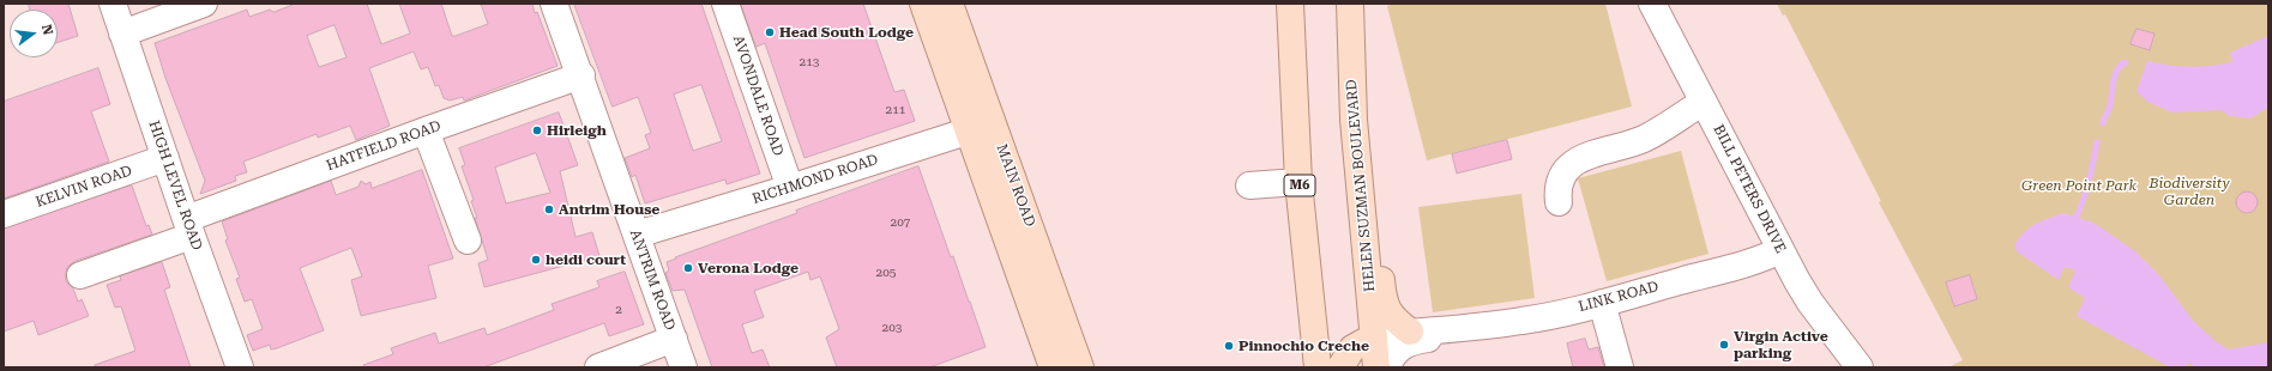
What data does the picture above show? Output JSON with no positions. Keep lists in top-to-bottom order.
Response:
{
  "streets": {
    "main road": ["MAIN ROAD", "M6", "HELEN SUZMAN BOULEVARD"],
    "street": [
      "AVONDALE ROAD",
      "HATFIELD ROAD",
      "RICHMOND ROAD",
      "HIGH LEVEL ROAD",
      "KELVIN ROAD",
      "BILL PETERS DRIVE",
      "ANTRIM ROAD",
      "LINK ROAD"
    ]
  },
  "crossings": [
    ["AVONDALE ROAD", "RICHMOND ROAD"],
    ["HATFIELD ROAD", "HIGH LEVEL ROAD"],
    ["HATFIELD ROAD", "ANTRIM ROAD"],
    ["RICHMOND ROAD", "MAIN ROAD"],
    ["RICHMOND ROAD", "ANTRIM ROAD"],
    ["HIGH LEVEL ROAD", "KELVIN ROAD"],
    ["HELEN SUZMAN BOULEVARD", "LINK ROAD"],
    ["BILL PETERS DRIVE", "LINK ROAD"]
  ],
  "parks": ["Biodiversity Garden", "Green Point Park"],
  "places": [
    "Head South Lodge",
    "Hirleigh",
    "Antrim House",
    "heidi court",
    "Verona Lodge",
    "Virgin Active parking",
    "Pinnochio Creche"
  ],
  "house_numbers": [
    "213",
    "211",
    "207",
    "205",
    "2",
    "203"
  ],
  "north": "right"
}
